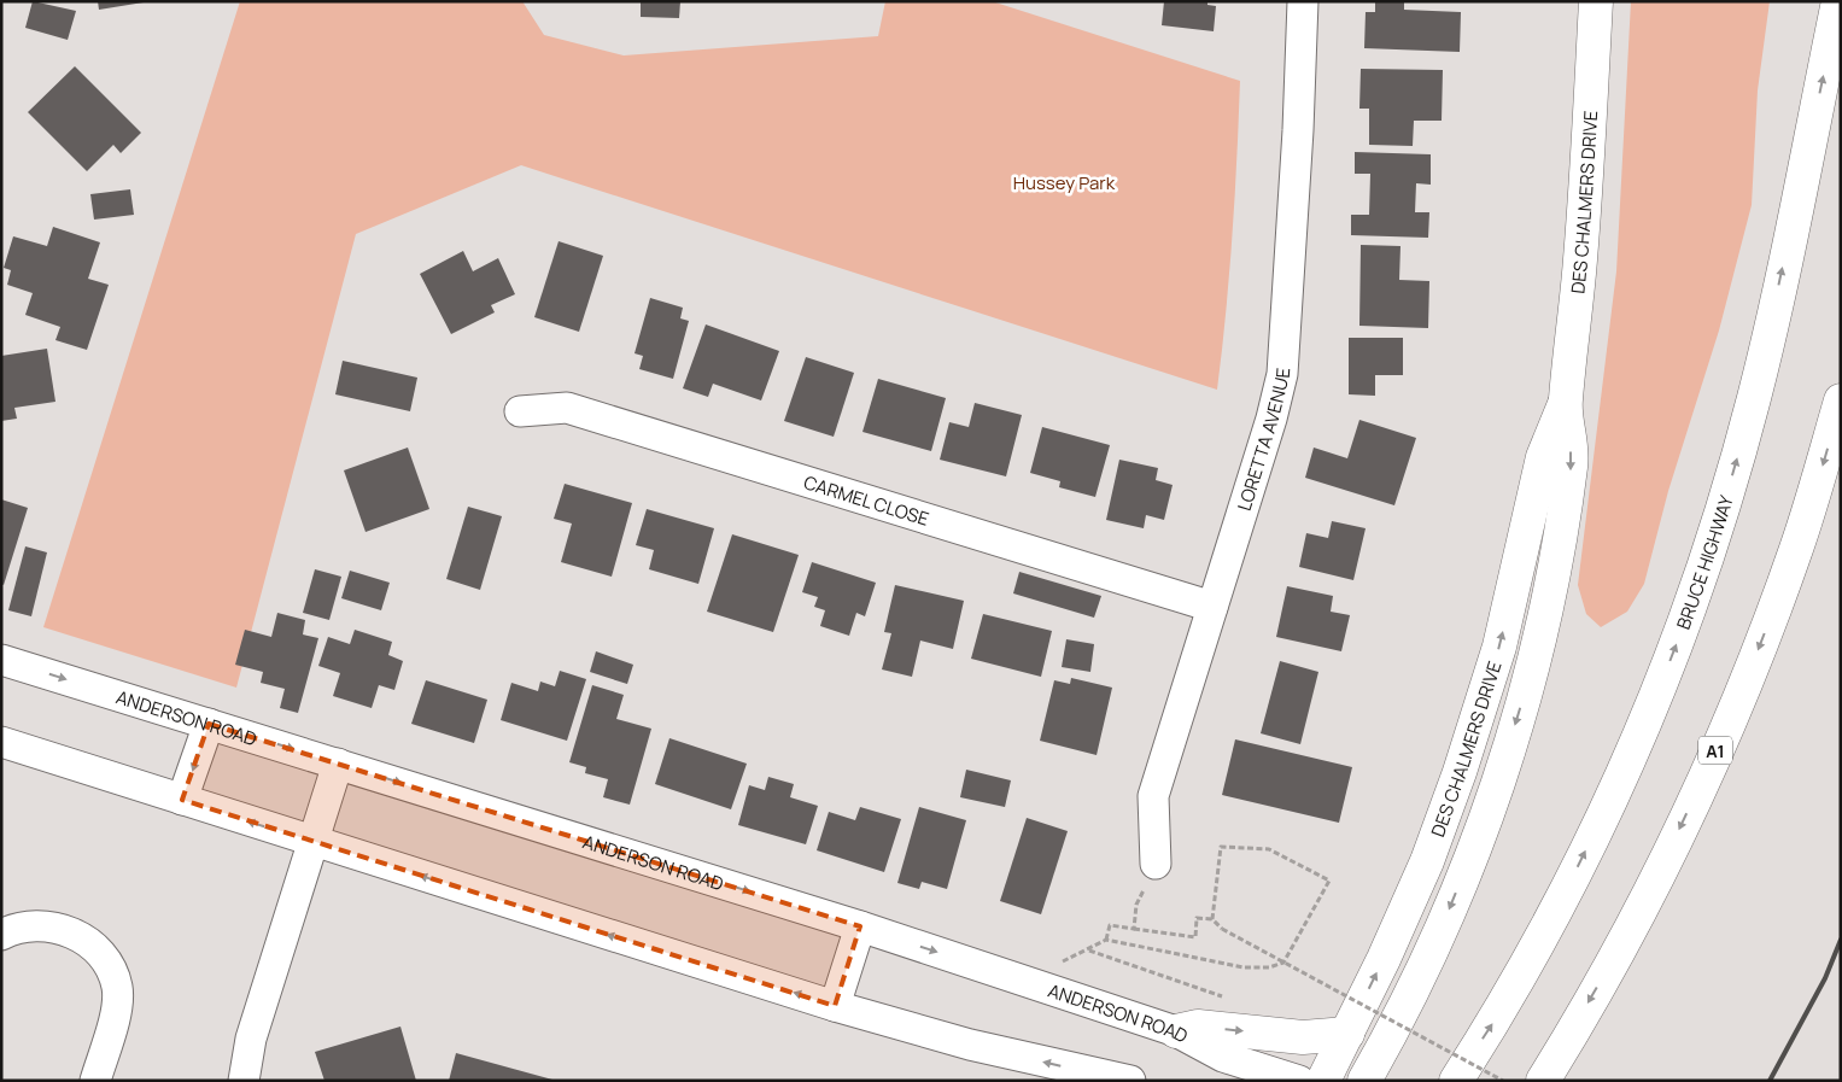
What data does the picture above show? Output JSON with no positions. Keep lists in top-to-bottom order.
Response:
{
  "streets": {
    "main road": ["DES CHALMERS DRIVE", "BRUCE HIGHWAY", "A1"],
    "street": ["LORETTA AVENUE", "CARMEL CLOSE", "ANDERSON ROAD"]
  },
  "crossings": [
    ["LORETTA AVENUE", "CARMEL CLOSE"]
  ],
  "parks": ["Hussey Park"]
}
